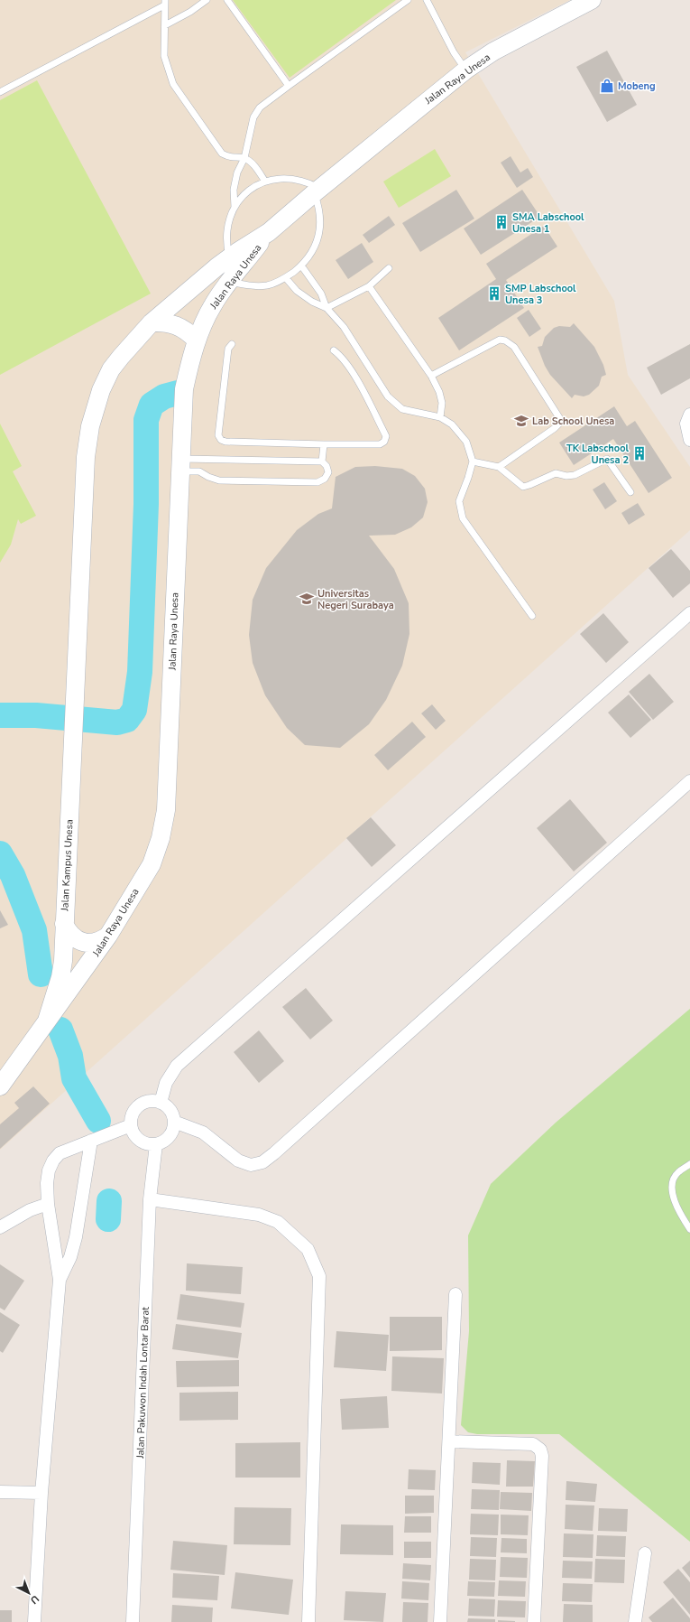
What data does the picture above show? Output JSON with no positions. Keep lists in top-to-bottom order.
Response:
{
  "streets": {
    "main road": ["Jalan Raya Unesa", "Jalan Kampus Unesa"],
    "street": ["Jalan Pakuwon Indah Lontar Barat"]
  },
  "crossings": [
    ["Jalan Raya Unesa", "Jalan Kampus Unesa"]
  ],
  "places": {
    "shop": ["Mobeng"],
    "building": ["SMA Labschool Unesa 1", "SMP Labschool Unesa 3", "TK Labschool Unesa 2"],
    "school or university": ["Lab School Unesa", "Universitas Negeri Surabaya"]
  },
  "north": "bottom right"
}
